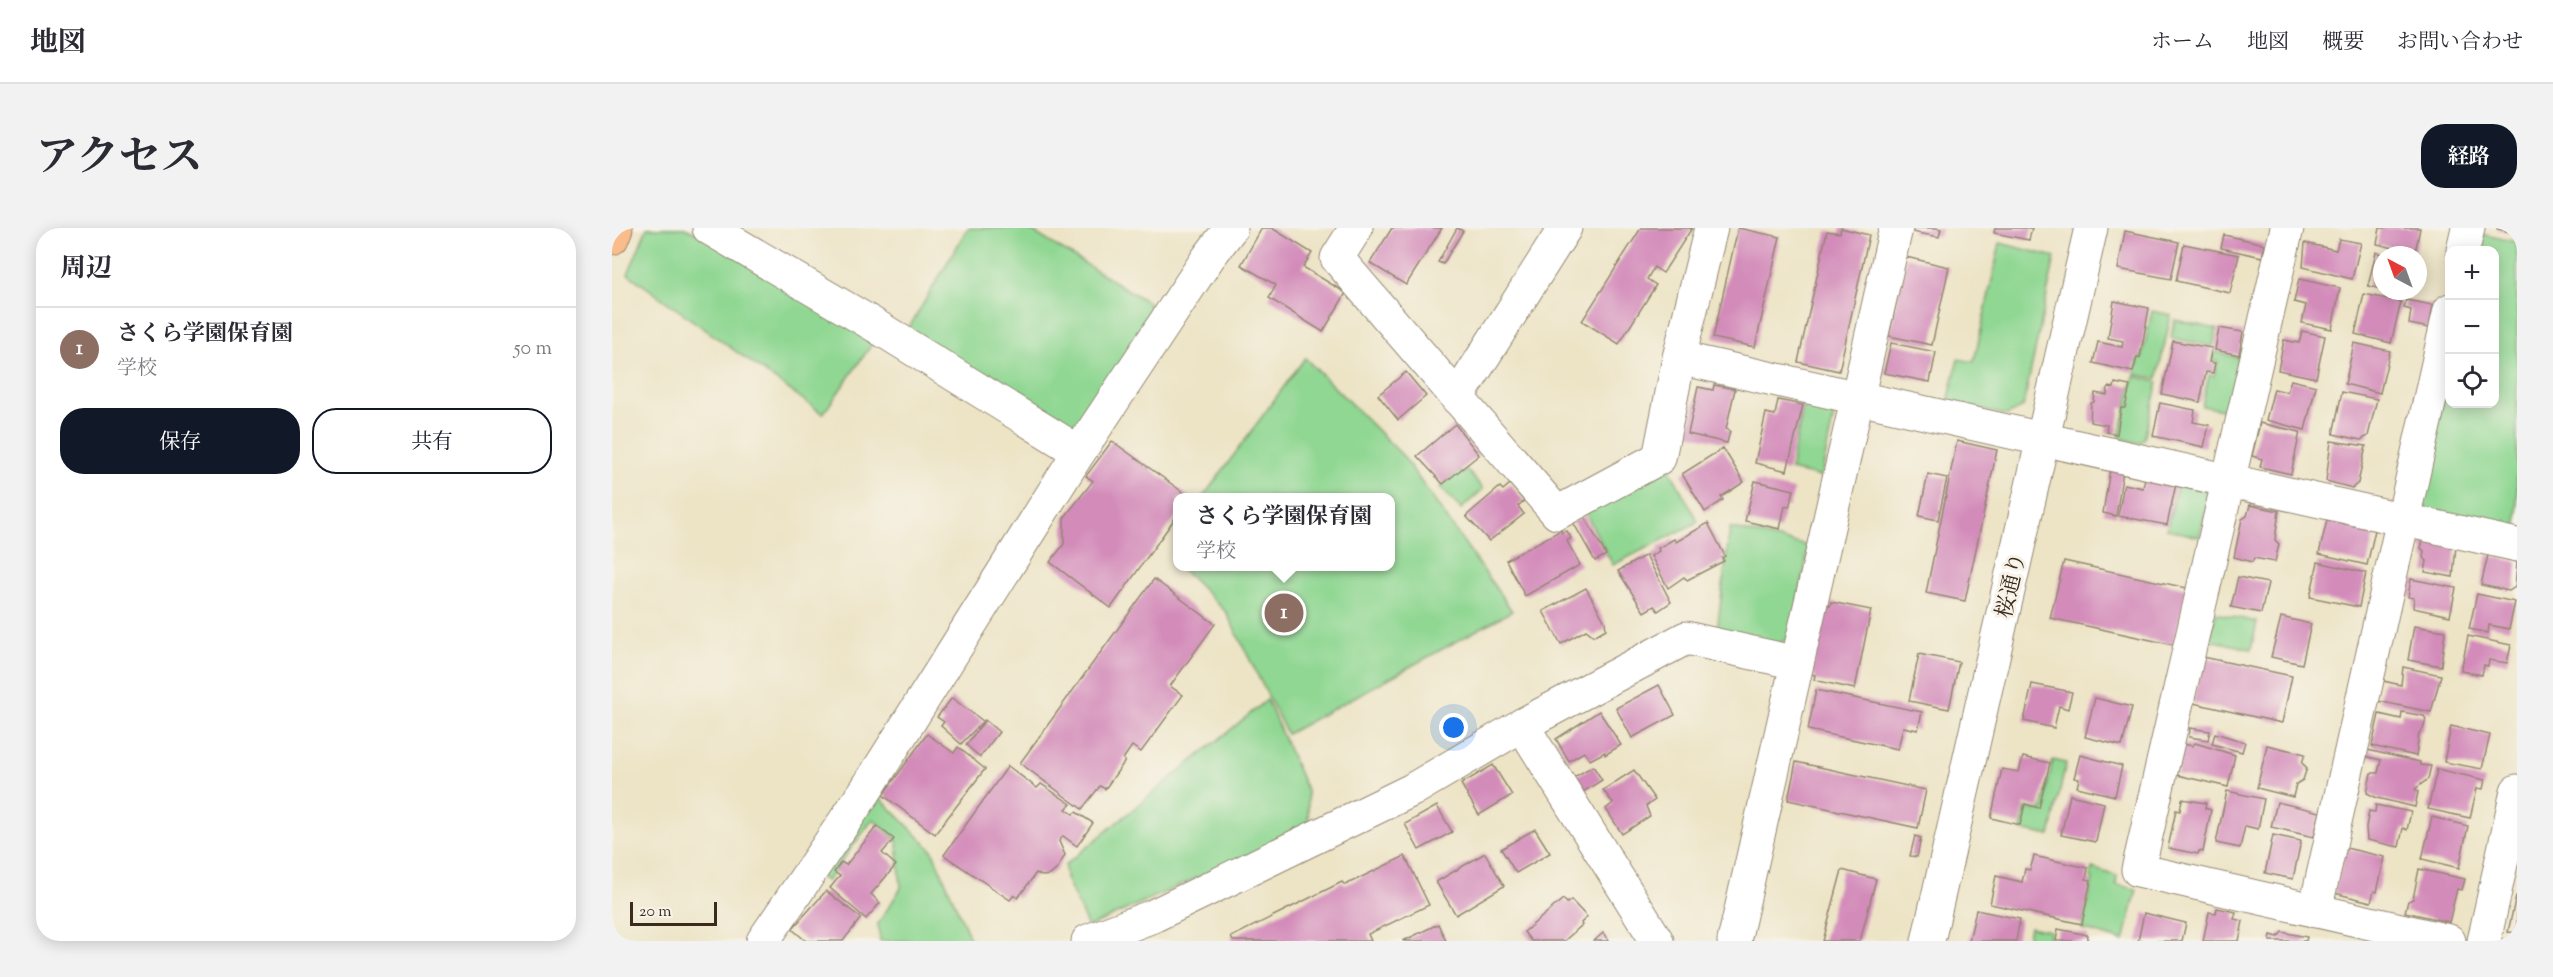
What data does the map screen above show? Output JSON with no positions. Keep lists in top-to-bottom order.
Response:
{
  "streets": {
    "street": ["桜通り"]
  },
  "scale_bar": "20 m",
  "north": "top left",
  "page": {
    "header": "地図",
    "nav": [
      "ホーム",
      "地図",
      "概要",
      "お問い合わせ"
    ],
    "title": "アクセス",
    "buttons": [
      "経路",
      ["保存", "共有"]
    ],
    "heading": "周辺",
    "map_buttons": ["+", "−"],
    "list": [
      {
        "mark": "1",
        "name": "さくら学園保育園",
        "note": "学校",
        "value": "50 m"
      }
    ],
    "popup": ["さくら学園保育園", "学校"],
    "pins": "1",
    "scale": "20 m"
  }
}
